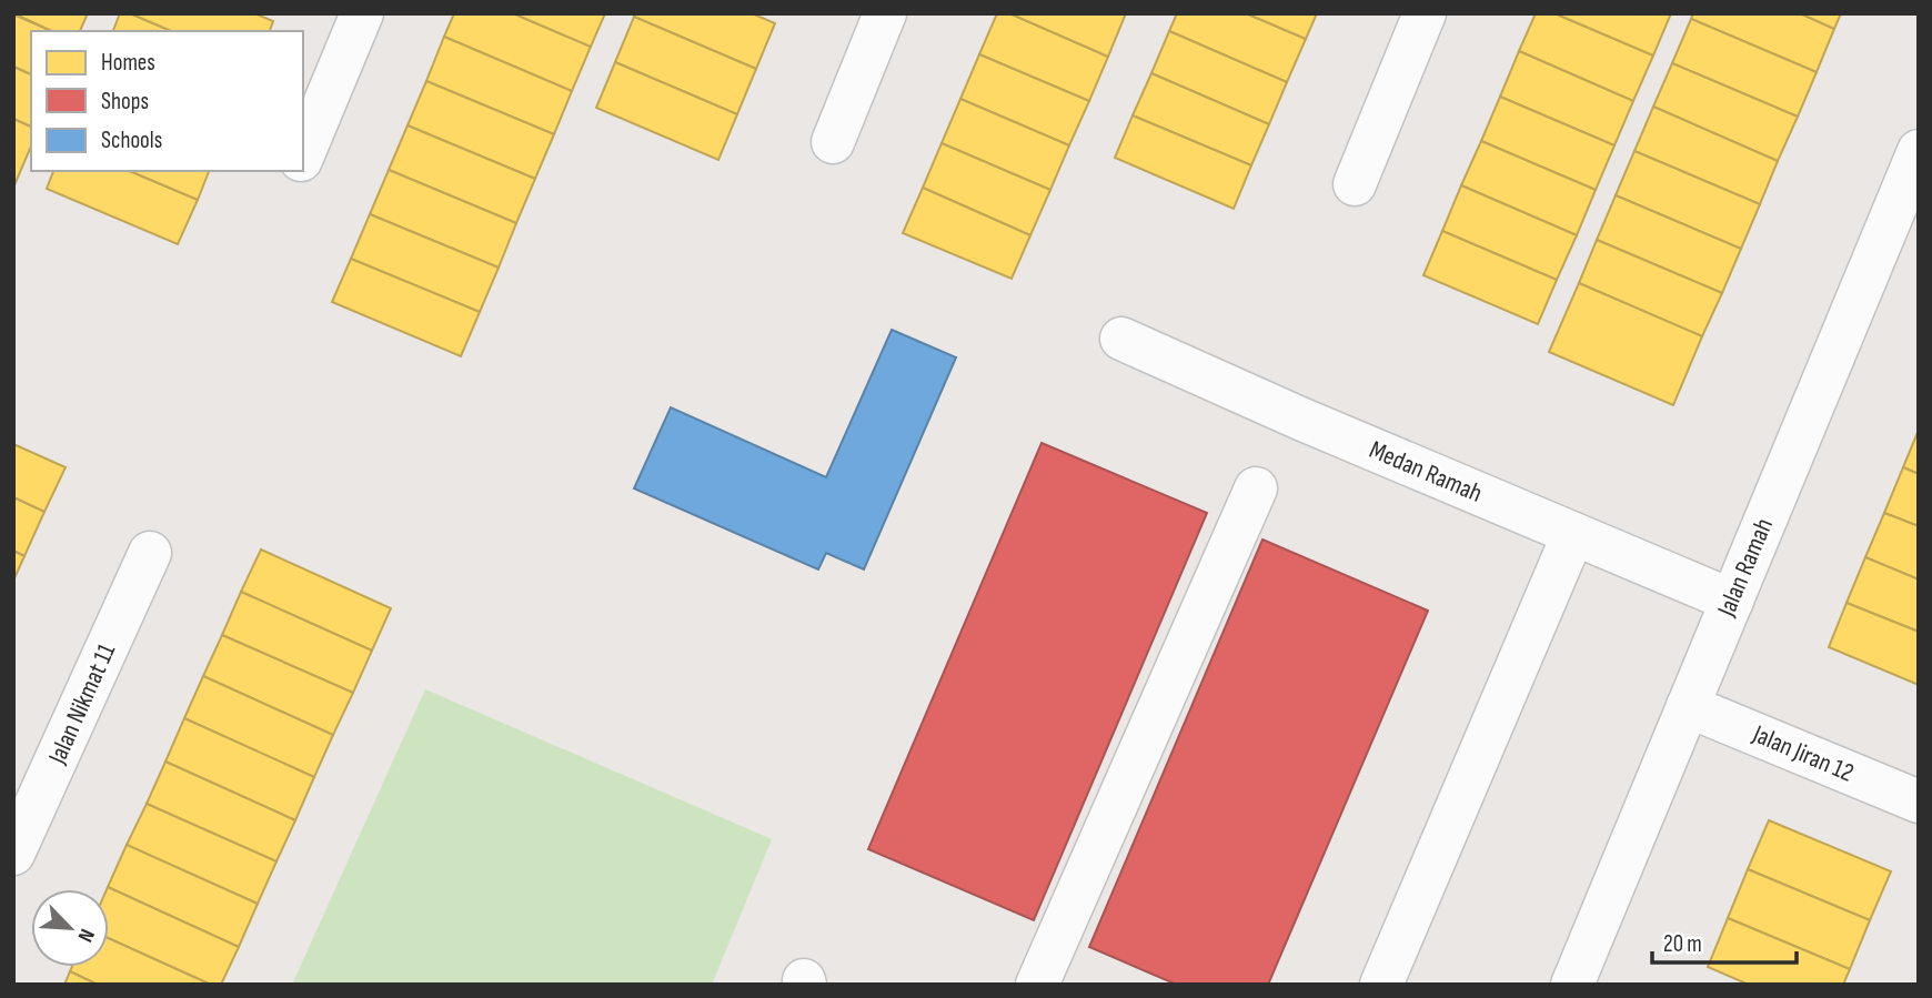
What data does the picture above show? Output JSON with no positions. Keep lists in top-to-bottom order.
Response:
{
  "streets": {
    "street": [
      "Medan Ramah",
      "Jalan Ramah",
      "Jalan Nikmat 11",
      "Jalan Jiran 12"
    ]
  },
  "crossings": [
    ["Medan Ramah", "Jalan Ramah"],
    ["Jalan Ramah", "Jalan Jiran 12"]
  ],
  "legend": ["Homes", "Shops", "Schools"],
  "scale_bar": "20 m",
  "north": "bottom right"
}
